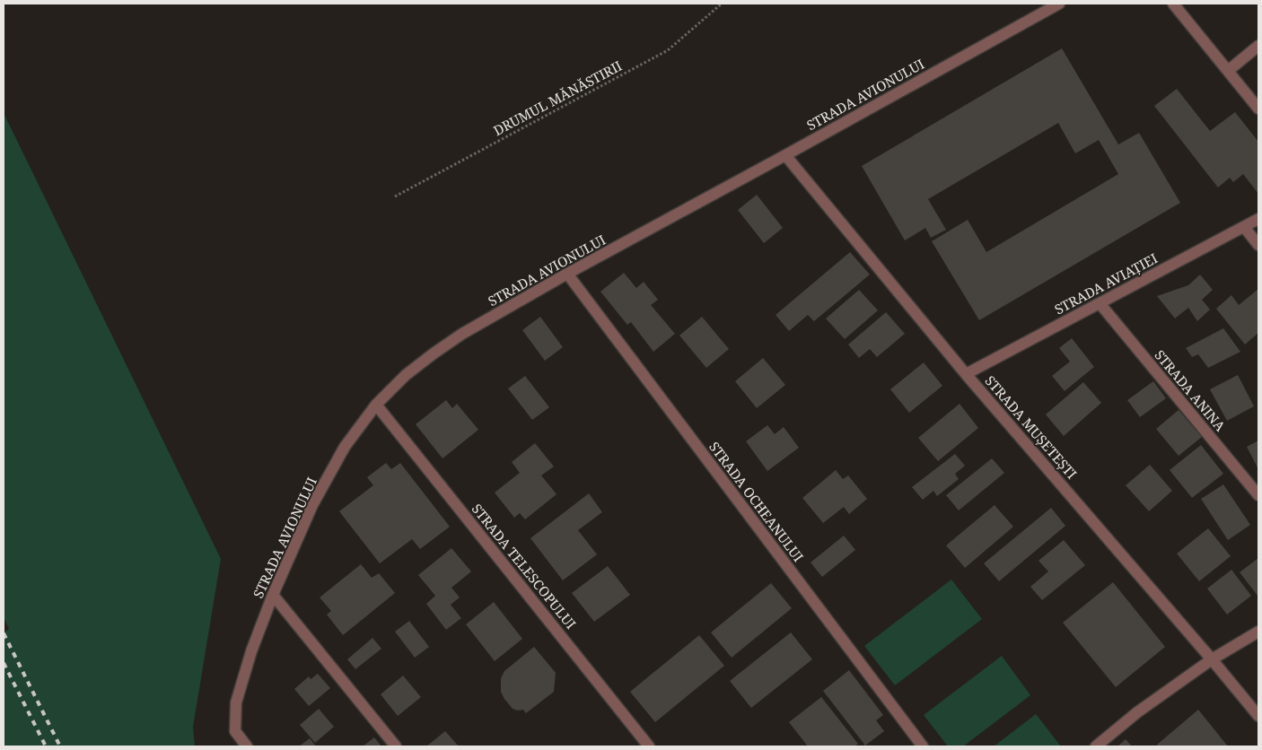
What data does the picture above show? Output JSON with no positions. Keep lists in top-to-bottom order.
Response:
{
  "streets": {
    "street": [
      "STRADA AVIONULUI",
      "STRADA AVIAȚIEI",
      "STRADA ANINA",
      "STRADA MUȘETEȘTI",
      "STRADA OCHEANULUI",
      "STRADA TELESCOPULUI"
    ],
    "path": ["DRUMUL MĂNĂSTIRII"]
  },
  "crossings": [
    ["STRADA AVIONULUI", "STRADA MUȘETEȘTI"],
    ["STRADA AVIONULUI", "STRADA OCHEANULUI"],
    ["STRADA AVIONULUI", "STRADA TELESCOPULUI"],
    ["STRADA AVIAȚIEI", "STRADA ANINA"],
    ["STRADA AVIAȚIEI", "STRADA MUȘETEȘTI"]
  ]
}
